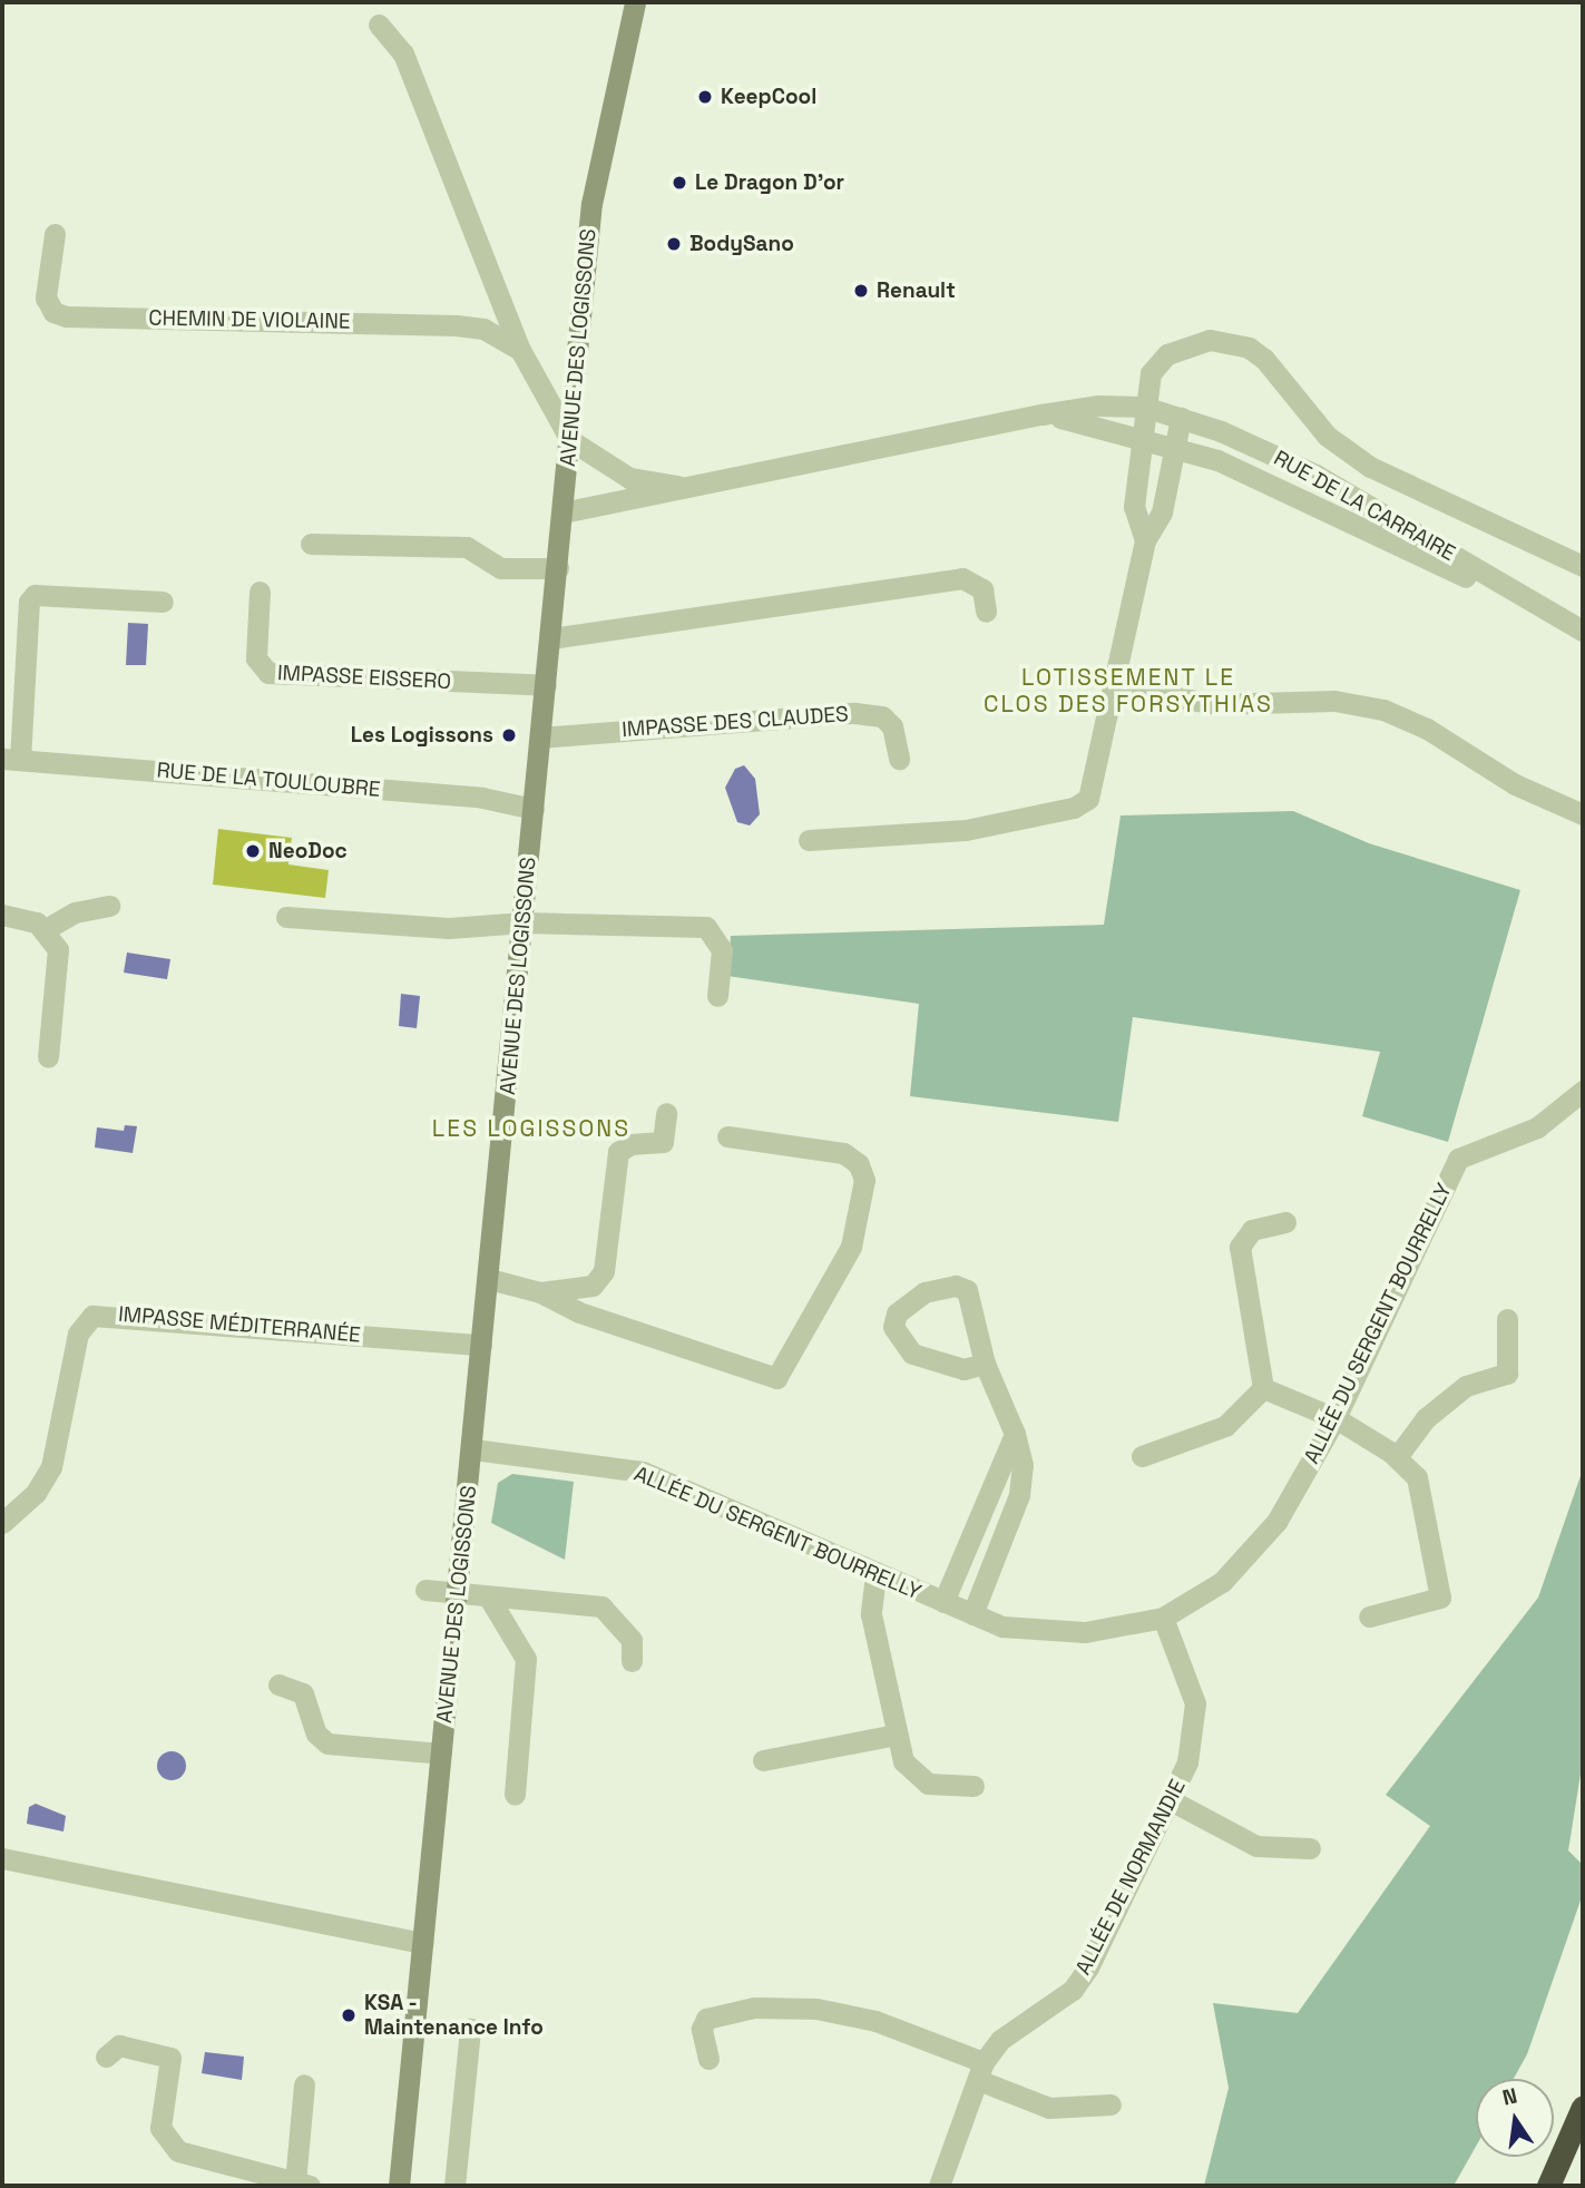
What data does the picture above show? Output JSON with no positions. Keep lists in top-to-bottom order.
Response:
{
  "streets": {
    "main road": ["AVENUE DES LOGISSONS"],
    "street": [
      "CHEMIN DE VIOLAINE",
      "RUE DE LA CARRAIRE",
      "IMPASSE EISSERO",
      "IMPASSE DES CLAUDES",
      "RUE DE LA TOULOUBRE",
      "ALLÉE DU SERGENT BOURRELLY",
      "IMPASSE MÉDITERRANÉE",
      "ALLÉE DE NORMANDIE"
    ]
  },
  "crossings": [
    ["AVENUE DES LOGISSONS", "RUE DE LA CARRAIRE"],
    ["AVENUE DES LOGISSONS", "IMPASSE EISSERO"],
    ["AVENUE DES LOGISSONS", "IMPASSE DES CLAUDES"],
    ["AVENUE DES LOGISSONS", "RUE DE LA TOULOUBRE"],
    ["AVENUE DES LOGISSONS", "ALLÉE DU SERGENT BOURRELLY"],
    ["AVENUE DES LOGISSONS", "IMPASSE MÉDITERRANÉE"],
    ["ALLÉE DU SERGENT BOURRELLY", "ALLÉE DE NORMANDIE"]
  ],
  "districts": ["LOTISSEMENT LE CLOS DES FORSYTHIAS", "LES LOGISSONS"],
  "places": [
    "KeepCool",
    "Le Dragon D'or",
    "BodySano",
    "Renault",
    "Les Logissons",
    "NeoDoc",
    "KSA - Maintenance Info"
  ],
  "north": "top"
}
